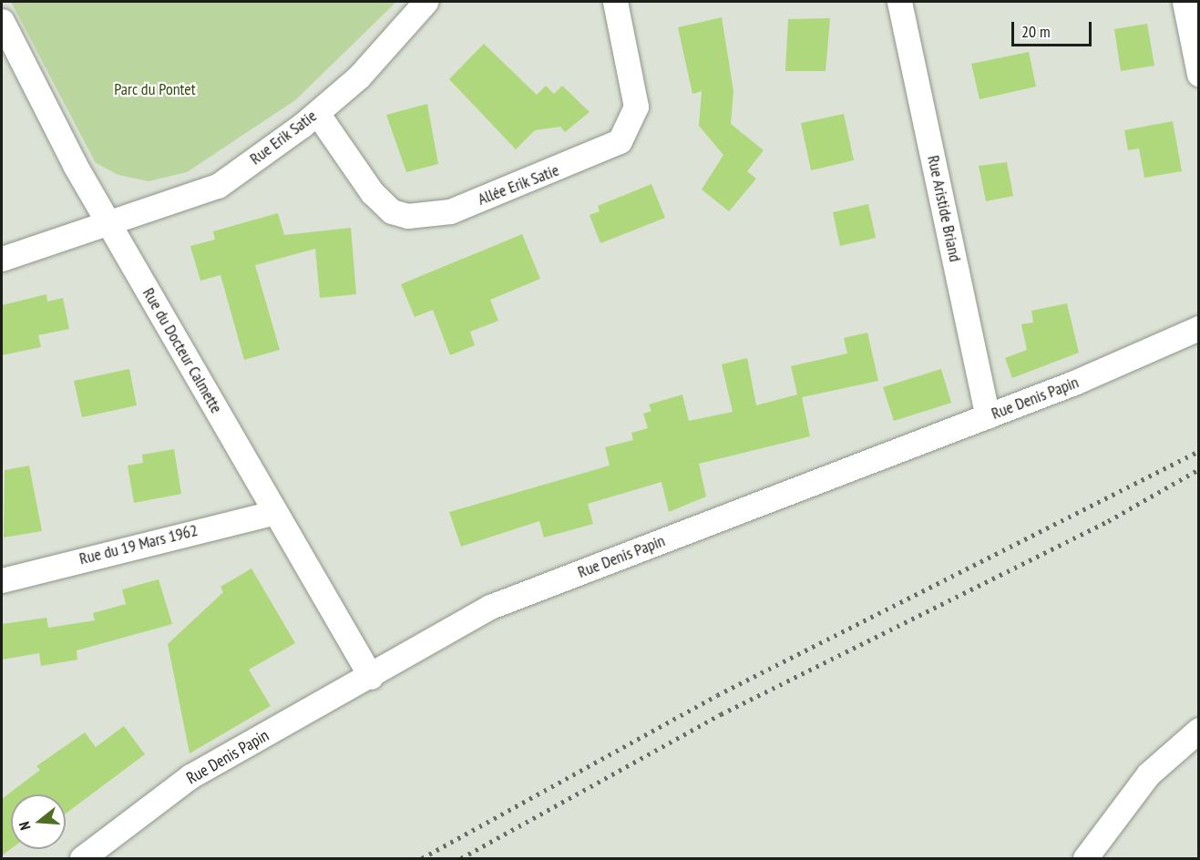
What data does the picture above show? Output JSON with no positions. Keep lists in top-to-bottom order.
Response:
{
  "streets": {
    "street": [
      "Rue Erik Satie",
      "Allée Erik Satie",
      "Rue Aristide Briand",
      "Rue du Docteur Calmette",
      "Rue Denis Papin",
      "Rue du 19 Mars 1962"
    ]
  },
  "crossings": [
    ["Rue Erik Satie", "Allée Erik Satie"],
    ["Rue Erik Satie", "Rue du Docteur Calmette"],
    ["Rue Aristide Briand", "Rue Denis Papin"],
    ["Rue du Docteur Calmette", "Rue Denis Papin"],
    ["Rue du Docteur Calmette", "Rue du 19 Mars 1962"]
  ],
  "parks": ["Parc du Pontet"],
  "scale_bar": "20 m",
  "north": "left"
}
